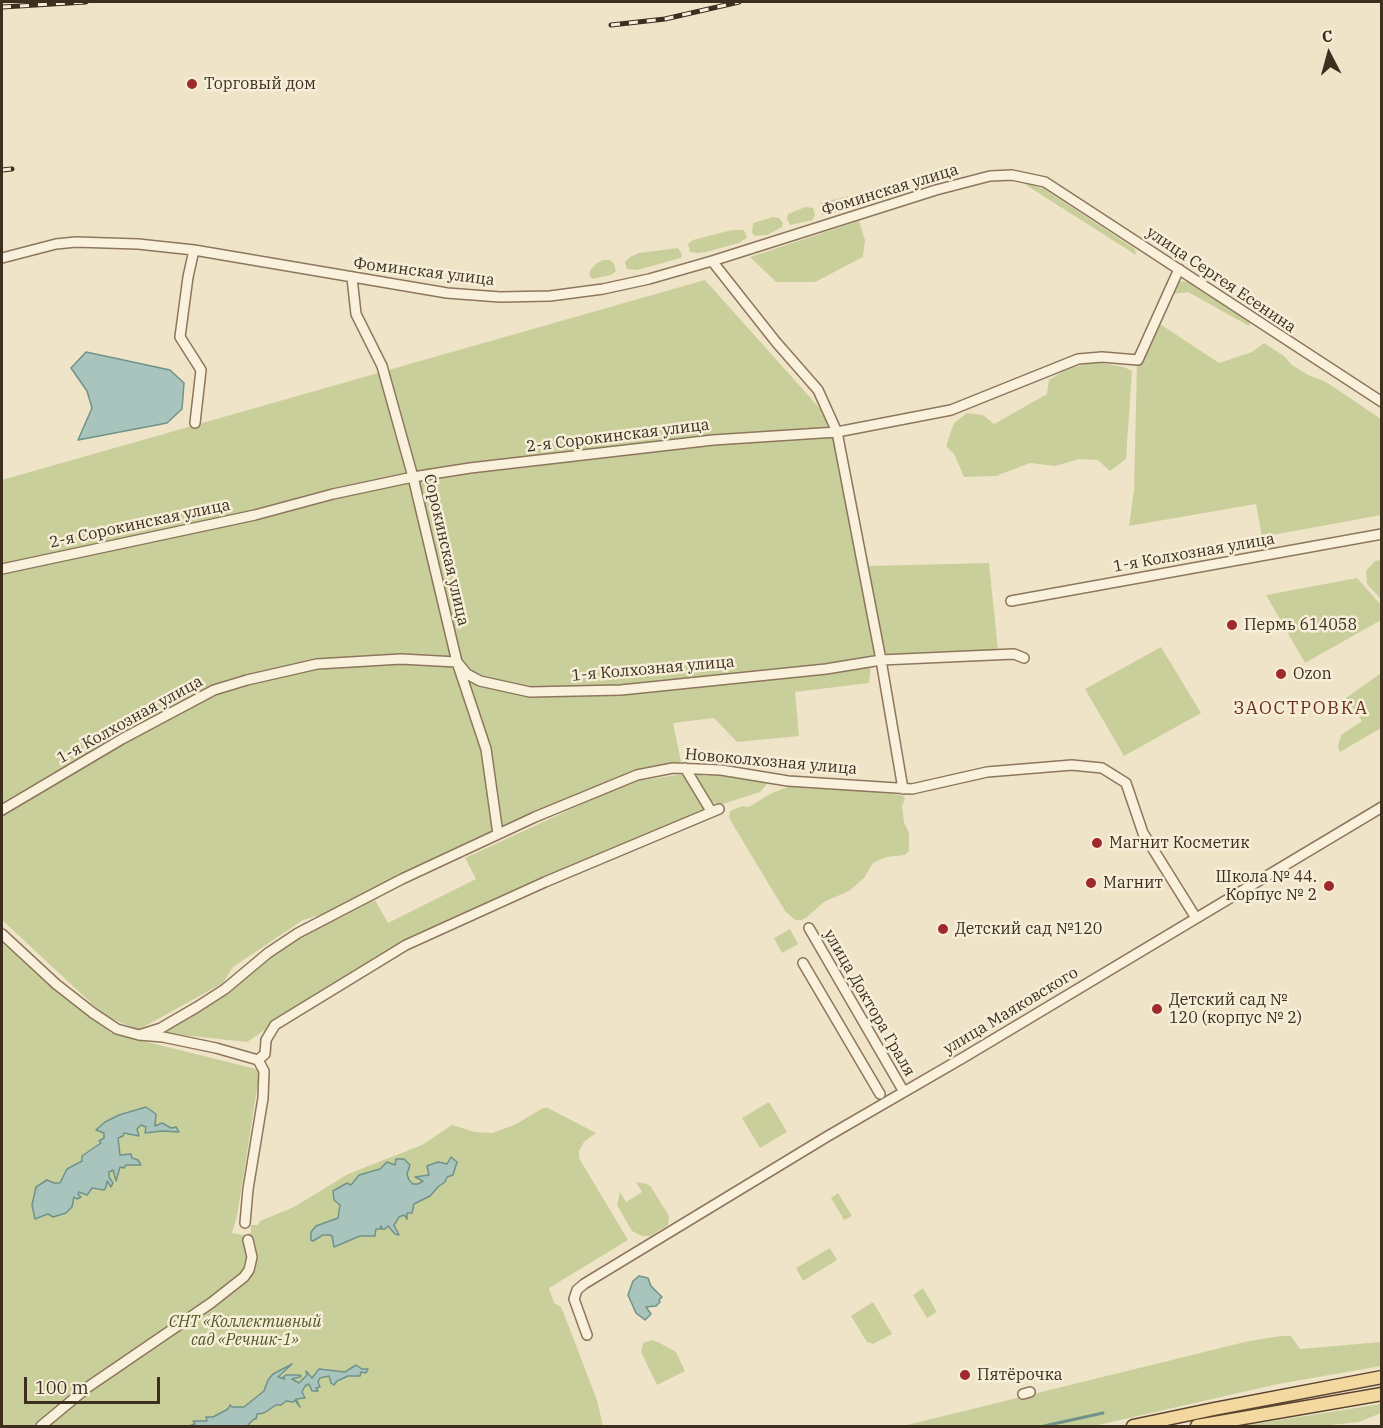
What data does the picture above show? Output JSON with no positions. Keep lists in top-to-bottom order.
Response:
{
  "streets": {
    "street": [
      "Фоминская улица",
      "улица Сергея Есенина",
      "2-я Сорокинская улица",
      "Сорокинская улица",
      "1-я Колхозная улица",
      "Новоколхозная улица",
      "улица Доктора Граля",
      "улица Маяковского"
    ]
  },
  "crossings": [
    ["Фоминская улица", "улица Сергея Есенина"],
    ["Фоминская улица", "Сорокинская улица"],
    ["улица Сергея Есенина", "2-я Сорокинская улица"],
    ["2-я Сорокинская улица", "Сорокинская улица"],
    ["Сорокинская улица", "1-я Колхозная улица"],
    ["Сорокинская улица", "Новоколхозная улица"],
    ["Новоколхозная улица", "улица Маяковского"],
    ["улица Доктора Граля", "улица Маяковского"]
  ],
  "districts": ["ЗАОСТРОВКА"],
  "parks": ["СНТ «Коллективный сад «Речник-1»"],
  "places": [
    "Торговый дом",
    "Пермь 614058",
    "Ozon",
    "Магнит Косметик",
    "Магнит",
    "Школа № 44. Корпус № 2",
    "Детский сад №120",
    "Детский сад № 120 (корпус № 2)",
    "Пятёрочка"
  ],
  "scale_bar": "100 m",
  "north": "top"
}
